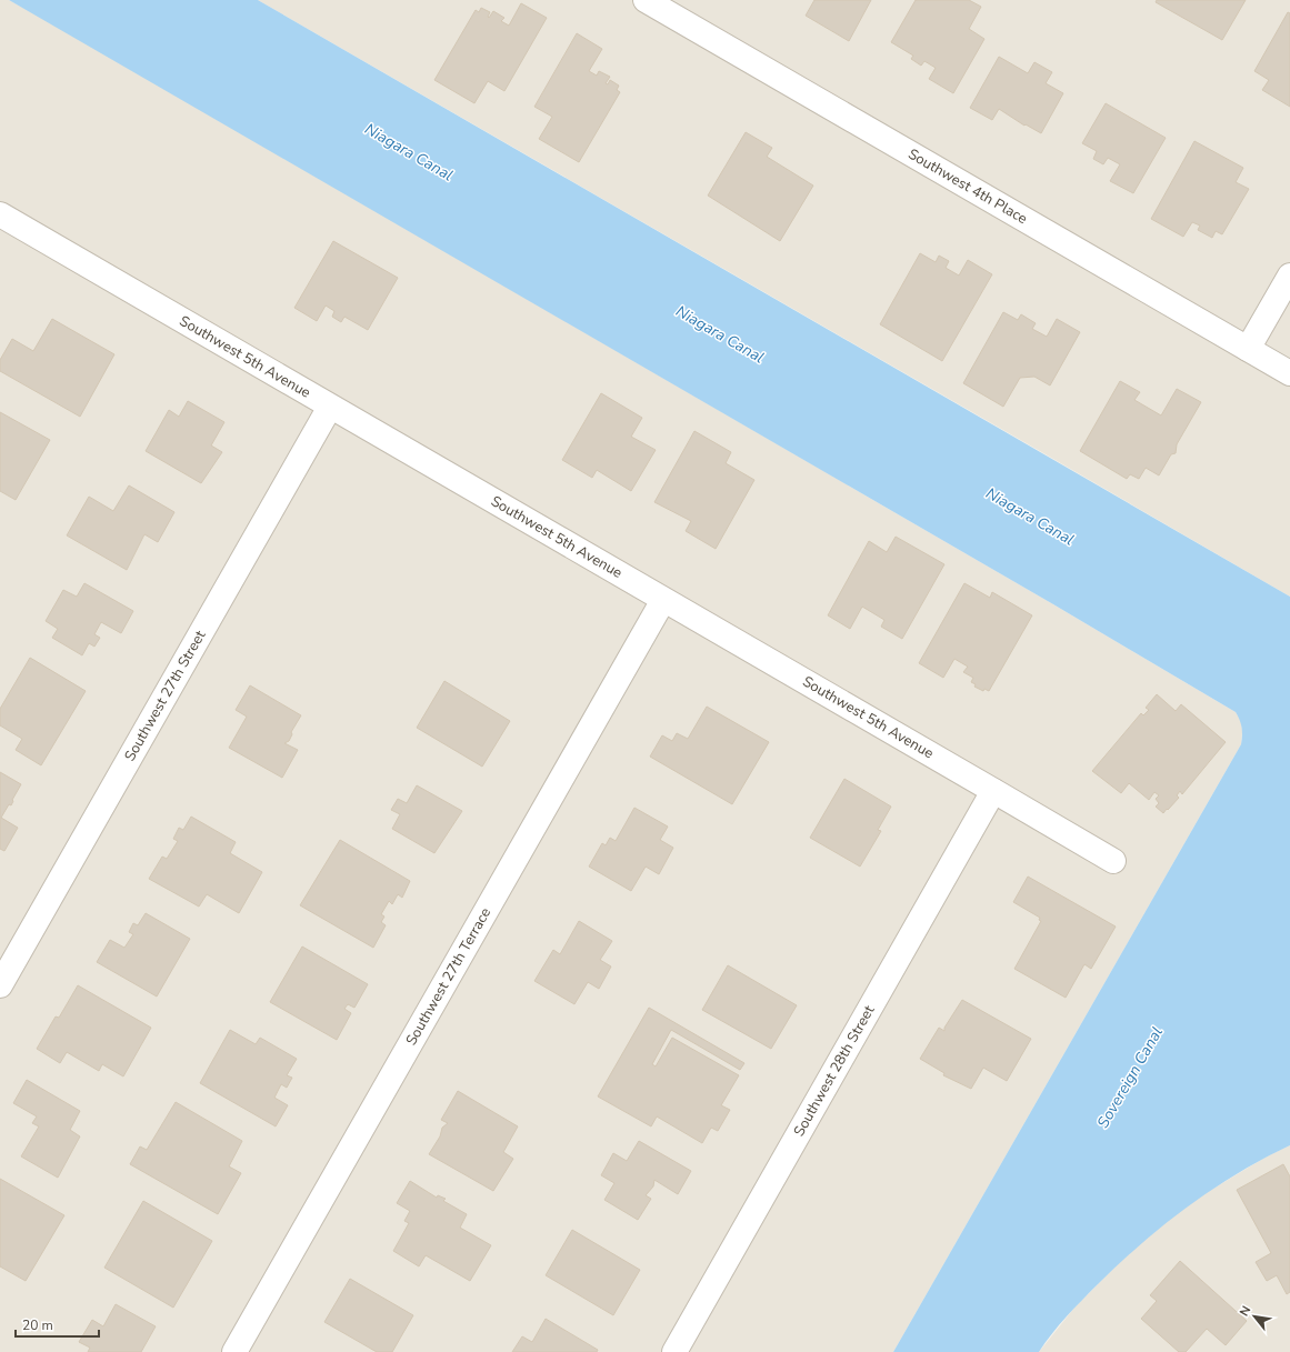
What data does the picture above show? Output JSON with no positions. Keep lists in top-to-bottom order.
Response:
{
  "streets": {
    "street": [
      "Southwest 4th Place",
      "Southwest 5th Avenue",
      "Southwest 27th Street",
      "Southwest 27th Terrace",
      "Southwest 28th Street"
    ]
  },
  "crossings": [
    ["Southwest 5th Avenue", "Southwest 27th Street"],
    ["Southwest 5th Avenue", "Southwest 27th Terrace"],
    ["Southwest 5th Avenue", "Southwest 28th Street"]
  ],
  "water": ["Niagara Canal", "Sovereign Canal"],
  "scale_bar": "20 m",
  "north": "top left"
}
